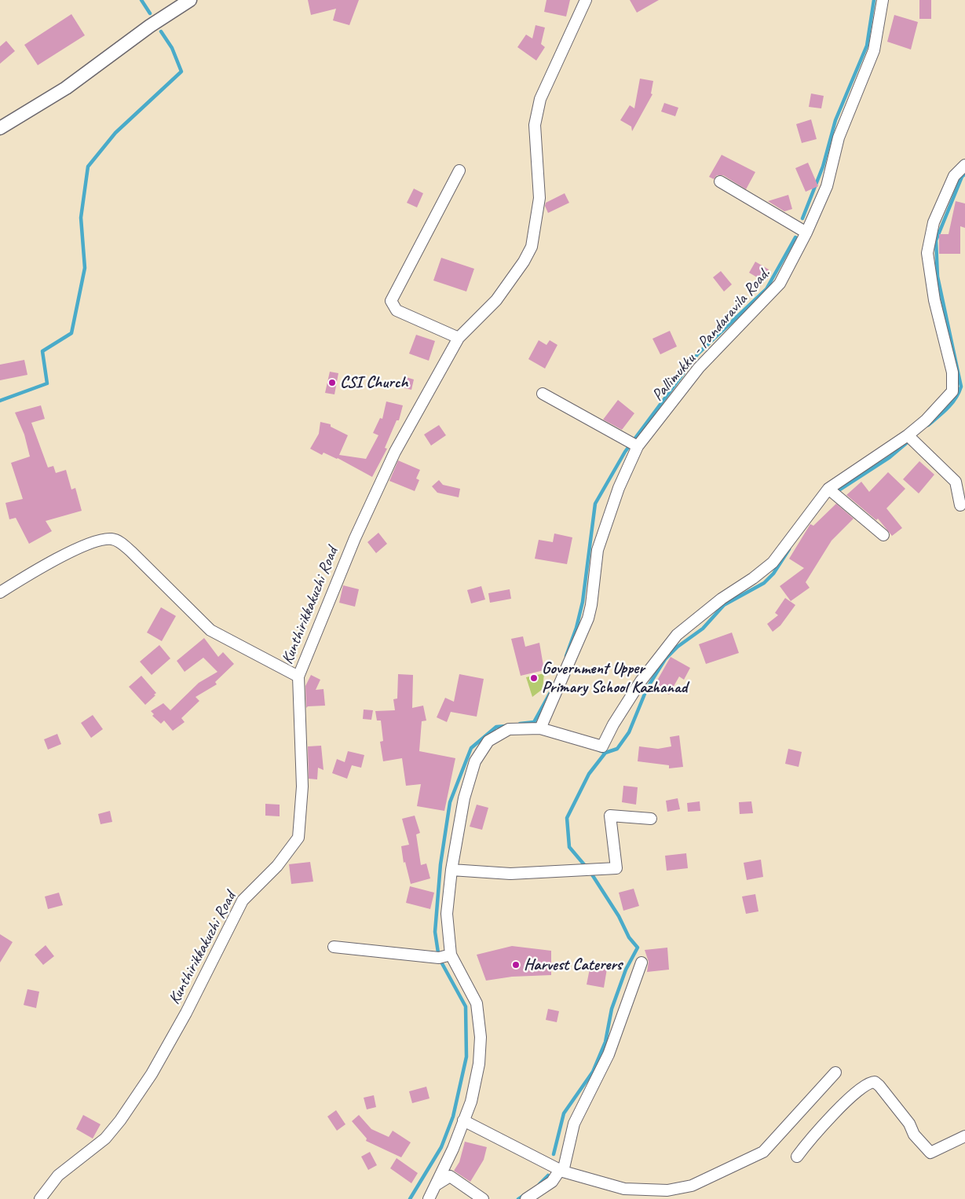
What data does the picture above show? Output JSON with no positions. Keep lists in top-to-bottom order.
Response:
{
  "streets": {
    "street": ["Pallimukku - Pandaravila Road.", "Kunthirikkakuzhi Road"]
  },
  "places": ["CSI Church", "Government Upper Primary School Kazhanad", "Harvest Caterers"]
}
